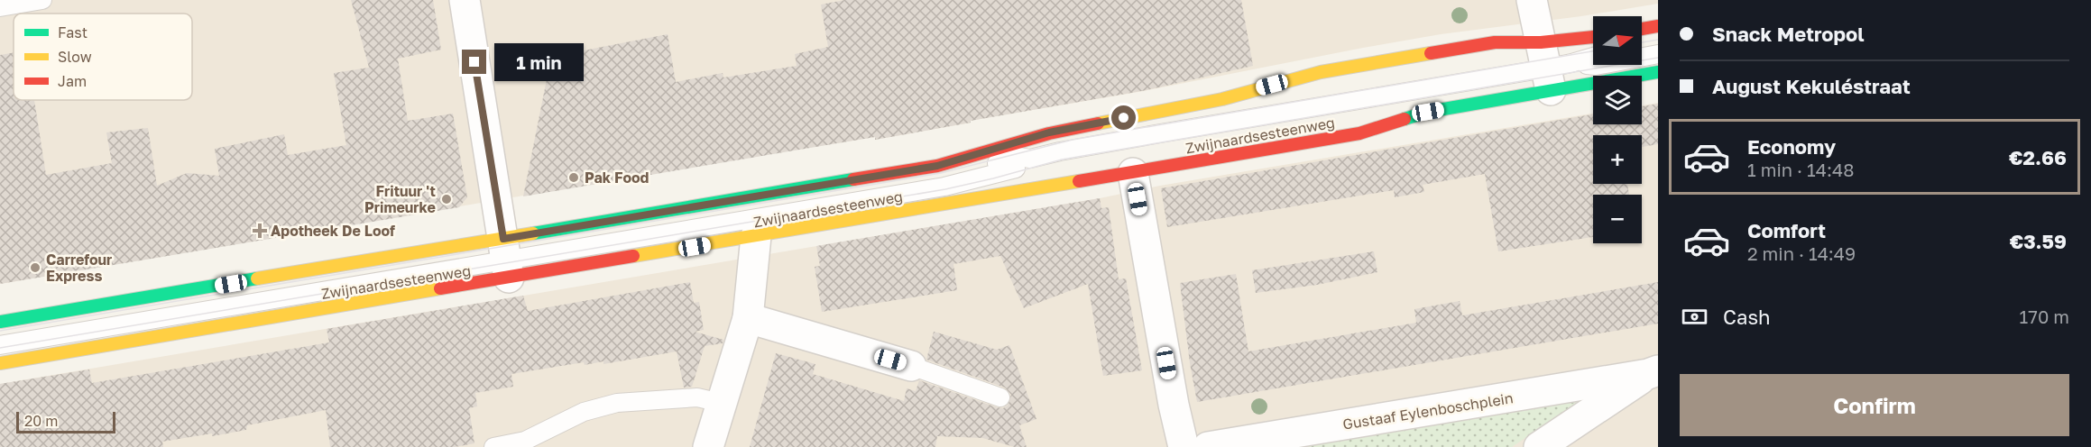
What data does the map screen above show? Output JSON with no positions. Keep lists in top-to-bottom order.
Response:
{
  "streets": {
    "street": ["Zwijnaardsesteenweg", "Gustaaf Eylenboschplein"]
  },
  "places": {
    "other": ["Pak Food", "Frituur 't Primeurke", "Carrefour Express"],
    "health": ["Apotheek De Loof"]
  },
  "legend": ["Fast", "Slow", "Jam"],
  "scale_bar": "20 m",
  "north": "right",
  "page": {
    "banner": ["Snack Metropol", "August Kekuléstraat"],
    "map_buttons": ["+", "−"],
    "bubble": "1 min",
    "list": [
      {
        "name": "Economy",
        "note": "1 min · 14:48",
        "value": "€2.66"
      },
      {
        "name": "Comfort",
        "note": "2 min · 14:49",
        "value": "€3.59"
      }
    ],
    "pay": ["Cash", "170 m"],
    "buttons": "Confirm",
    "scale": "20 m"
  }
}
